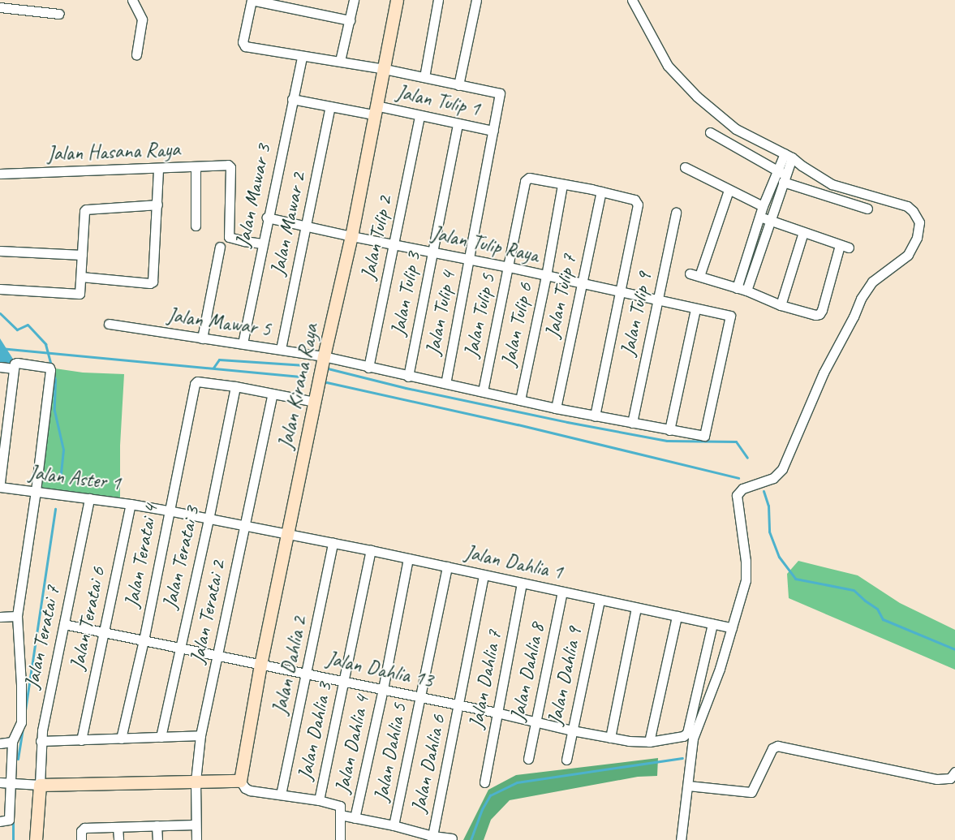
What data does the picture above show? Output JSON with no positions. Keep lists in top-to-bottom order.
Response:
{
  "streets": {
    "street": [
      "Jalan Tulip 1",
      "Jalan Hasana Raya",
      "Jalan Mawar 3",
      "Jalan Mawar 2",
      "Jalan Tulip 2",
      "Jalan Tulip Raya",
      "Jalan Tulip 3",
      "Jalan Tulip 7",
      "Jalan Tulip 4",
      "Jalan Tulip 9",
      "Jalan Tulip 5",
      "Jalan Mawar 5",
      "Jalan Tulip 6",
      "Jalan Kirana Raya",
      "Jalan Aster 1",
      "Jalan Teratai 4",
      "Jalan Teratai 3",
      "Jalan Dahlia 1",
      "Jalan Teratai 2",
      "Jalan Teratai 6",
      "Jalan Teratai 7",
      "Jalan Dahlia 2",
      "Jalan Dahlia 13",
      "Jalan Dahlia 8",
      "Jalan Dahlia 9",
      "Jalan Dahlia 7",
      "Jalan Dahlia 3",
      "Jalan Dahlia 4",
      "Jalan Dahlia 5",
      "Jalan Dahlia 6"
    ]
  },
  "crossings": [
    ["Jalan Tulip 1", "Jalan Mawar 3"],
    ["Jalan Tulip 1", "Jalan Mawar 2"],
    ["Jalan Tulip 1", "Jalan Tulip 2"],
    ["Jalan Tulip 1", "Jalan Tulip 3"],
    ["Jalan Tulip 1", "Jalan Tulip 4"],
    ["Jalan Tulip 1", "Jalan Kirana Raya"],
    ["Jalan Hasana Raya", "Jalan Mawar 3"],
    ["Jalan Mawar 3", "Jalan Tulip Raya"],
    ["Jalan Mawar 3", "Jalan Mawar 5"],
    ["Jalan Mawar 2", "Jalan Tulip Raya"],
    ["Jalan Mawar 2", "Jalan Mawar 5"],
    ["Jalan Tulip 2", "Jalan Tulip Raya"],
    ["Jalan Tulip 2", "Jalan Mawar 5"],
    ["Jalan Tulip Raya", "Jalan Tulip 3"],
    ["Jalan Tulip Raya", "Jalan Tulip 7"],
    ["Jalan Tulip Raya", "Jalan Tulip 4"],
    ["Jalan Tulip Raya", "Jalan Tulip 9"],
    ["Jalan Tulip Raya", "Jalan Tulip 5"],
    ["Jalan Tulip Raya", "Jalan Mawar 5"],
    ["Jalan Tulip Raya", "Jalan Tulip 6"],
    ["Jalan Tulip Raya", "Jalan Kirana Raya"],
    ["Jalan Tulip 3", "Jalan Mawar 5"],
    ["Jalan Tulip 7", "Jalan Mawar 5"],
    ["Jalan Tulip 4", "Jalan Mawar 5"],
    ["Jalan Tulip 9", "Jalan Mawar 5"],
    ["Jalan Tulip 5", "Jalan Mawar 5"],
    ["Jalan Tulip 5", "Jalan Tulip 6"],
    ["Jalan Mawar 5", "Jalan Tulip 6"],
    ["Jalan Mawar 5", "Jalan Kirana Raya"],
    ["Jalan Kirana Raya", "Jalan Aster 1"],
    ["Jalan Kirana Raya", "Jalan Dahlia 1"],
    ["Jalan Kirana Raya", "Jalan Dahlia 13"],
    ["Jalan Aster 1", "Jalan Teratai 4"],
    ["Jalan Aster 1", "Jalan Teratai 3"],
    ["Jalan Aster 1", "Jalan Dahlia 1"],
    ["Jalan Aster 1", "Jalan Teratai 2"],
    ["Jalan Aster 1", "Jalan Teratai 6"],
    ["Jalan Aster 1", "Jalan Teratai 7"],
    ["Jalan Teratai 4", "Jalan Teratai 3"],
    ["Jalan Teratai 4", "Jalan Dahlia 13"],
    ["Jalan Teratai 3", "Jalan Dahlia 13"],
    ["Jalan Dahlia 1", "Jalan Dahlia 2"],
    ["Jalan Dahlia 1", "Jalan Dahlia 13"],
    ["Jalan Dahlia 1", "Jalan Dahlia 8"],
    ["Jalan Dahlia 1", "Jalan Dahlia 9"],
    ["Jalan Dahlia 1", "Jalan Dahlia 7"],
    ["Jalan Dahlia 1", "Jalan Dahlia 3"],
    ["Jalan Dahlia 1", "Jalan Dahlia 4"],
    ["Jalan Dahlia 1", "Jalan Dahlia 5"],
    ["Jalan Dahlia 1", "Jalan Dahlia 6"],
    ["Jalan Teratai 2", "Jalan Dahlia 13"],
    ["Jalan Teratai 6", "Jalan Dahlia 13"],
    ["Jalan Teratai 7", "Jalan Dahlia 13"],
    ["Jalan Dahlia 2", "Jalan Dahlia 13"],
    ["Jalan Dahlia 13", "Jalan Dahlia 8"],
    ["Jalan Dahlia 13", "Jalan Dahlia 9"],
    ["Jalan Dahlia 13", "Jalan Dahlia 7"],
    ["Jalan Dahlia 13", "Jalan Dahlia 3"],
    ["Jalan Dahlia 13", "Jalan Dahlia 4"],
    ["Jalan Dahlia 13", "Jalan Dahlia 5"],
    ["Jalan Dahlia 13", "Jalan Dahlia 6"]
  ]
}
